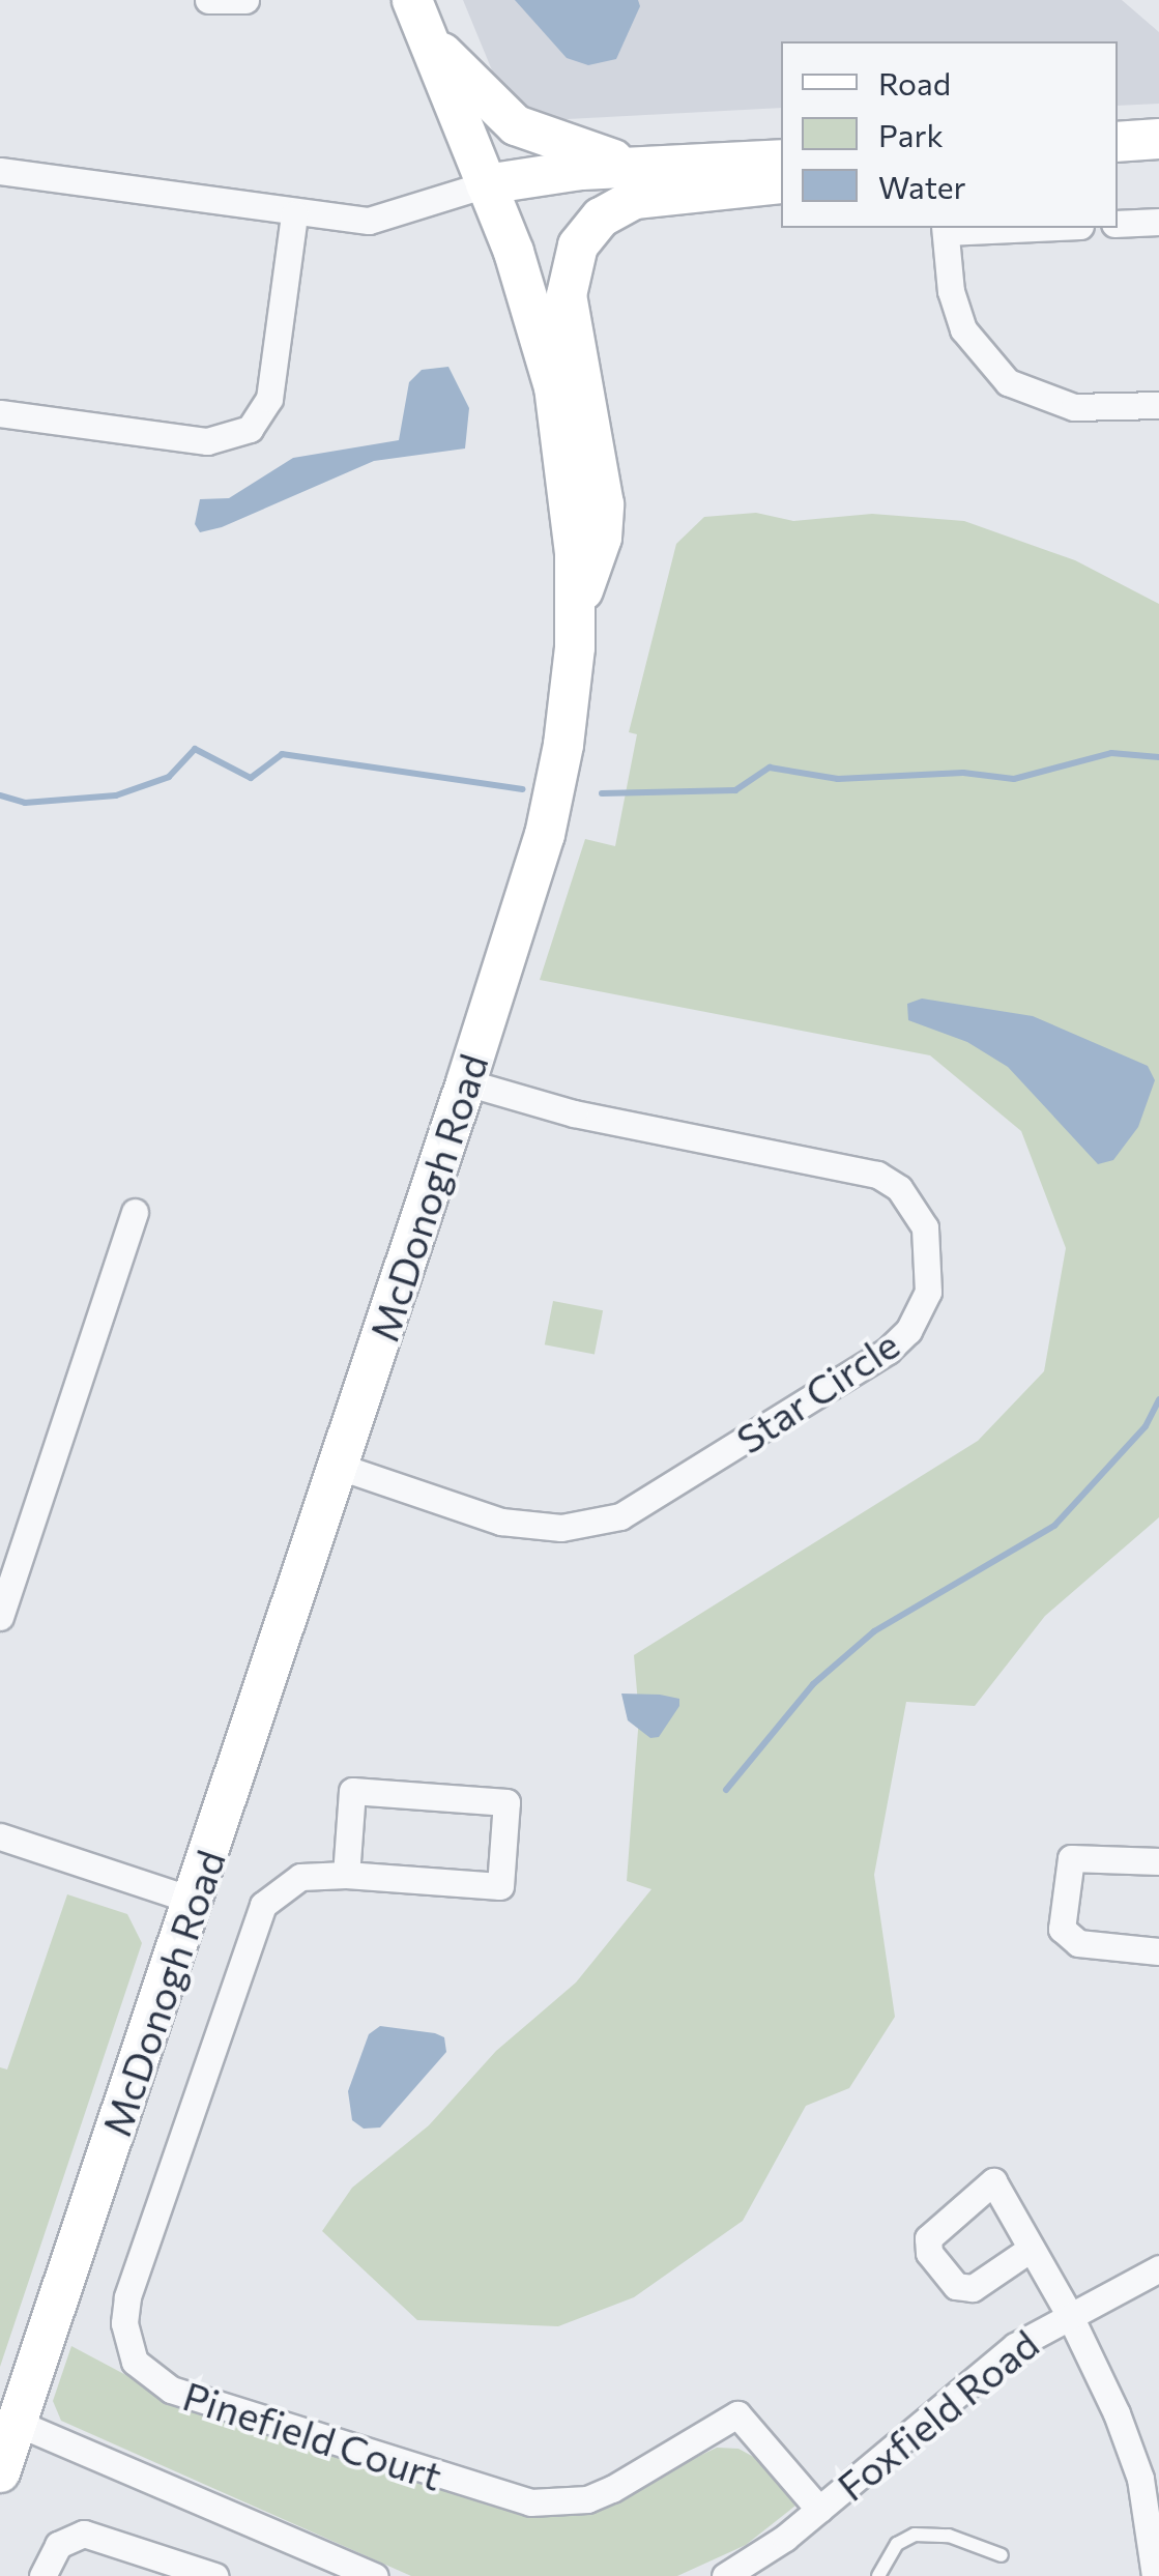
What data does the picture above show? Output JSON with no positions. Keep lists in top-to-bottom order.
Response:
{
  "streets": {
    "main road": ["McDonogh Road"],
    "street": ["Star Circle", "Foxfield Road", "Pinefield Court"]
  },
  "crossings": [
    ["McDonogh Road", "Star Circle"],
    ["Foxfield Road", "Pinefield Court"]
  ],
  "legend": ["Road", "Park", "Water"]
}
